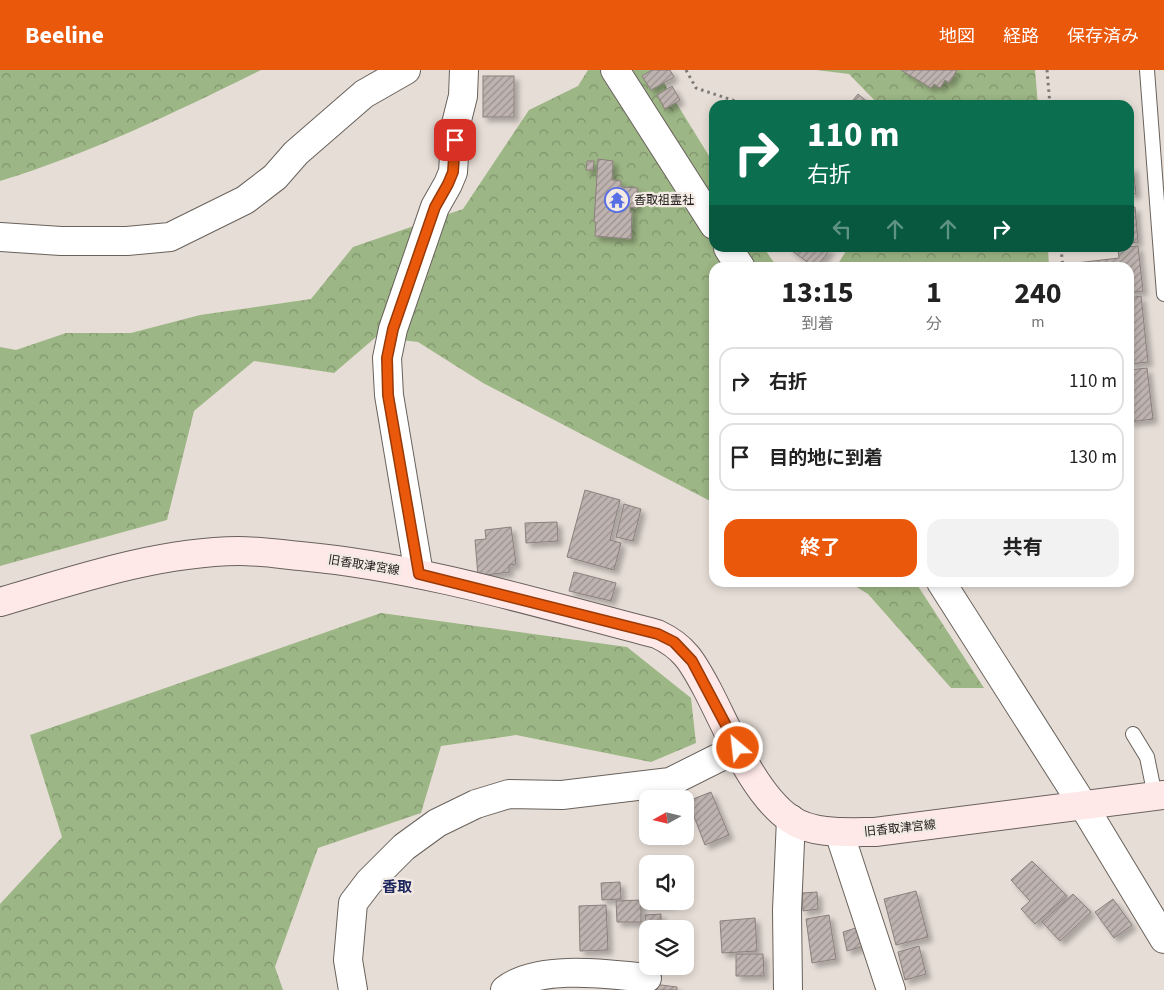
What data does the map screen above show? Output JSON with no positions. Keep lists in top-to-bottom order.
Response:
{
  "streets": {
    "street": ["旧香取津宮線"]
  },
  "districts": ["香取"],
  "places": {
    "temple": ["香取祖霊社"]
  },
  "north": "left",
  "page": {
    "header": "Beeline",
    "nav": ["地図", "経路", "保存済み"],
    "turn": ["110 m", "右折"],
    "eta": [
      "13:15",
      "到着",
      "1",
      "分",
      "240",
      "m"
    ],
    "list": [
      {
        "name": "右折",
        "value": "110 m"
      },
      {
        "name": "目的地に到着",
        "value": "130 m"
      }
    ],
    "buttons": ["終了", "共有"]
  }
}
